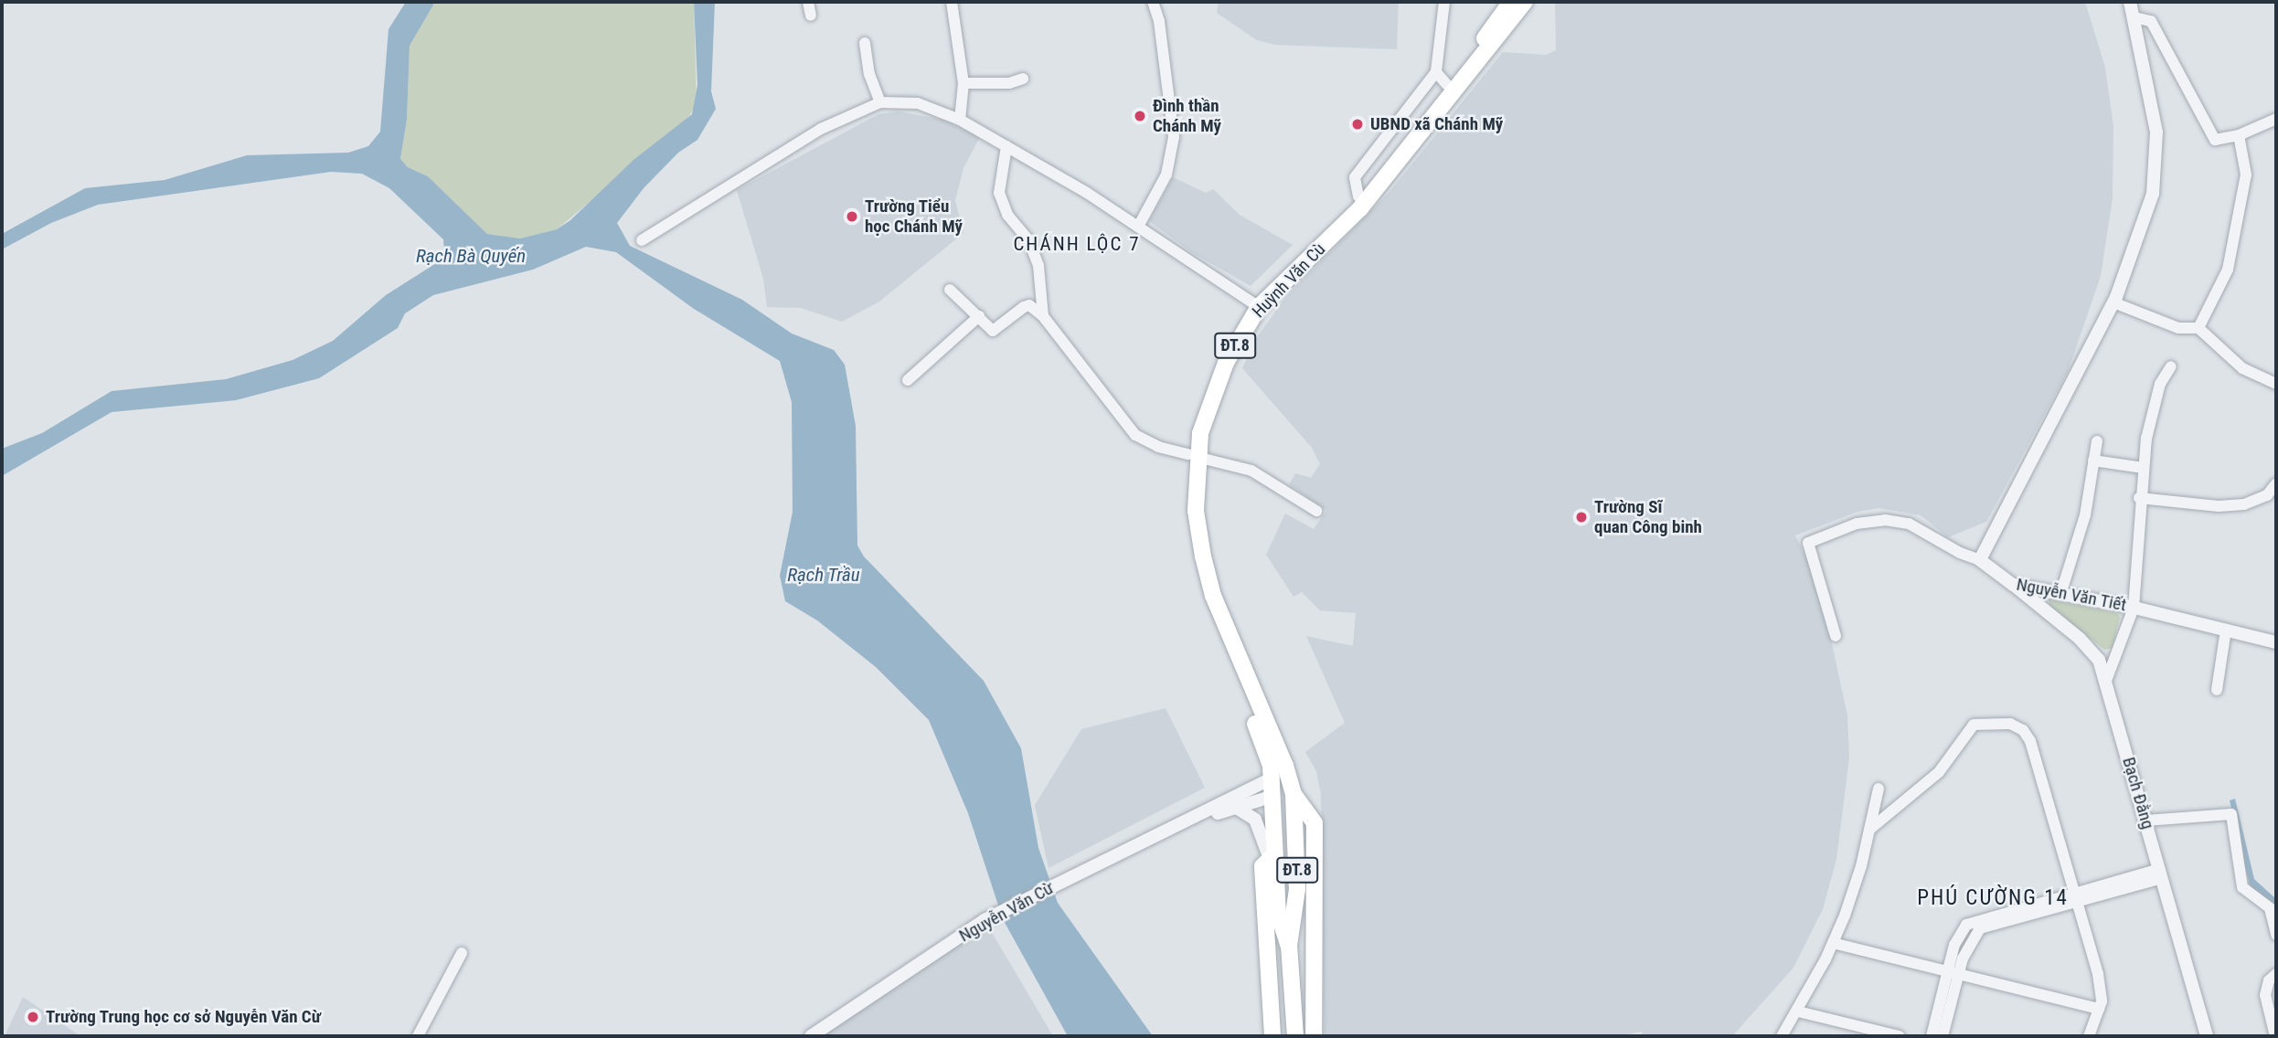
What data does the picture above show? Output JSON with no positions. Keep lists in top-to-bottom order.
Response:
{
  "streets": {
    "main road": ["ĐT.8"],
    "street": ["Nguyễn Văn Tiết", "Bạch Đằng", "Nguyễn Văn Cừ"]
  },
  "crossings": [
    ["ĐT.8", "Nguyễn Văn Cừ"],
    ["Nguyễn Văn Tiết", "Bạch Đằng"]
  ],
  "districts": ["CHÁNH LỘC 7", "PHÚ CƯỜNG 14"],
  "water": ["Rạch Bà Quyến", "Rạch Trầu"],
  "places": [
    "Đình thần Chánh Mỹ",
    "UBND xã Chánh Mỹ",
    "Trường Tiểu học Chánh Mỹ",
    "Trường Sĩ quan Công binh",
    "Trường Trung học cơ sở Nguyễn Văn Cừ"
  ]
}
